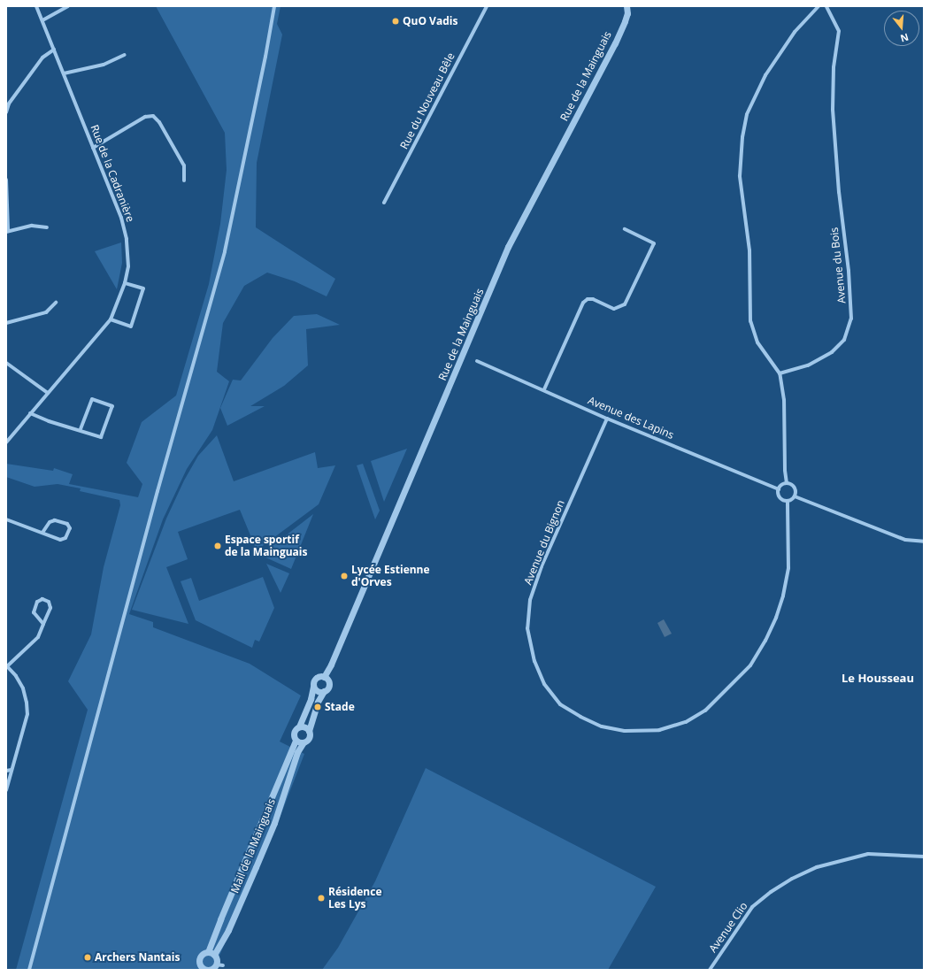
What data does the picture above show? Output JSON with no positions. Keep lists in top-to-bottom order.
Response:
{
  "streets": {
    "street": [
      "Rue de la Mainguais",
      "Rue du Nouveau Bêle",
      "Rue de la Cadranière",
      "Avenue du Bois",
      "Avenue des Lapins",
      "Avenue du Bignon",
      "Mail de la Mainguais",
      "Avenue Clio"
    ]
  },
  "crossings": [
    ["Avenue des Lapins", "Avenue du Bignon"]
  ],
  "districts": ["Le Housseau"],
  "places": [
    "QuO Vadis",
    "Espace sportif de la Mainguais",
    "Lycée Estienne d'Orves",
    "Stade",
    "Résidence Les Lys",
    "Archers Nantais"
  ],
  "north": "bottom"
}
